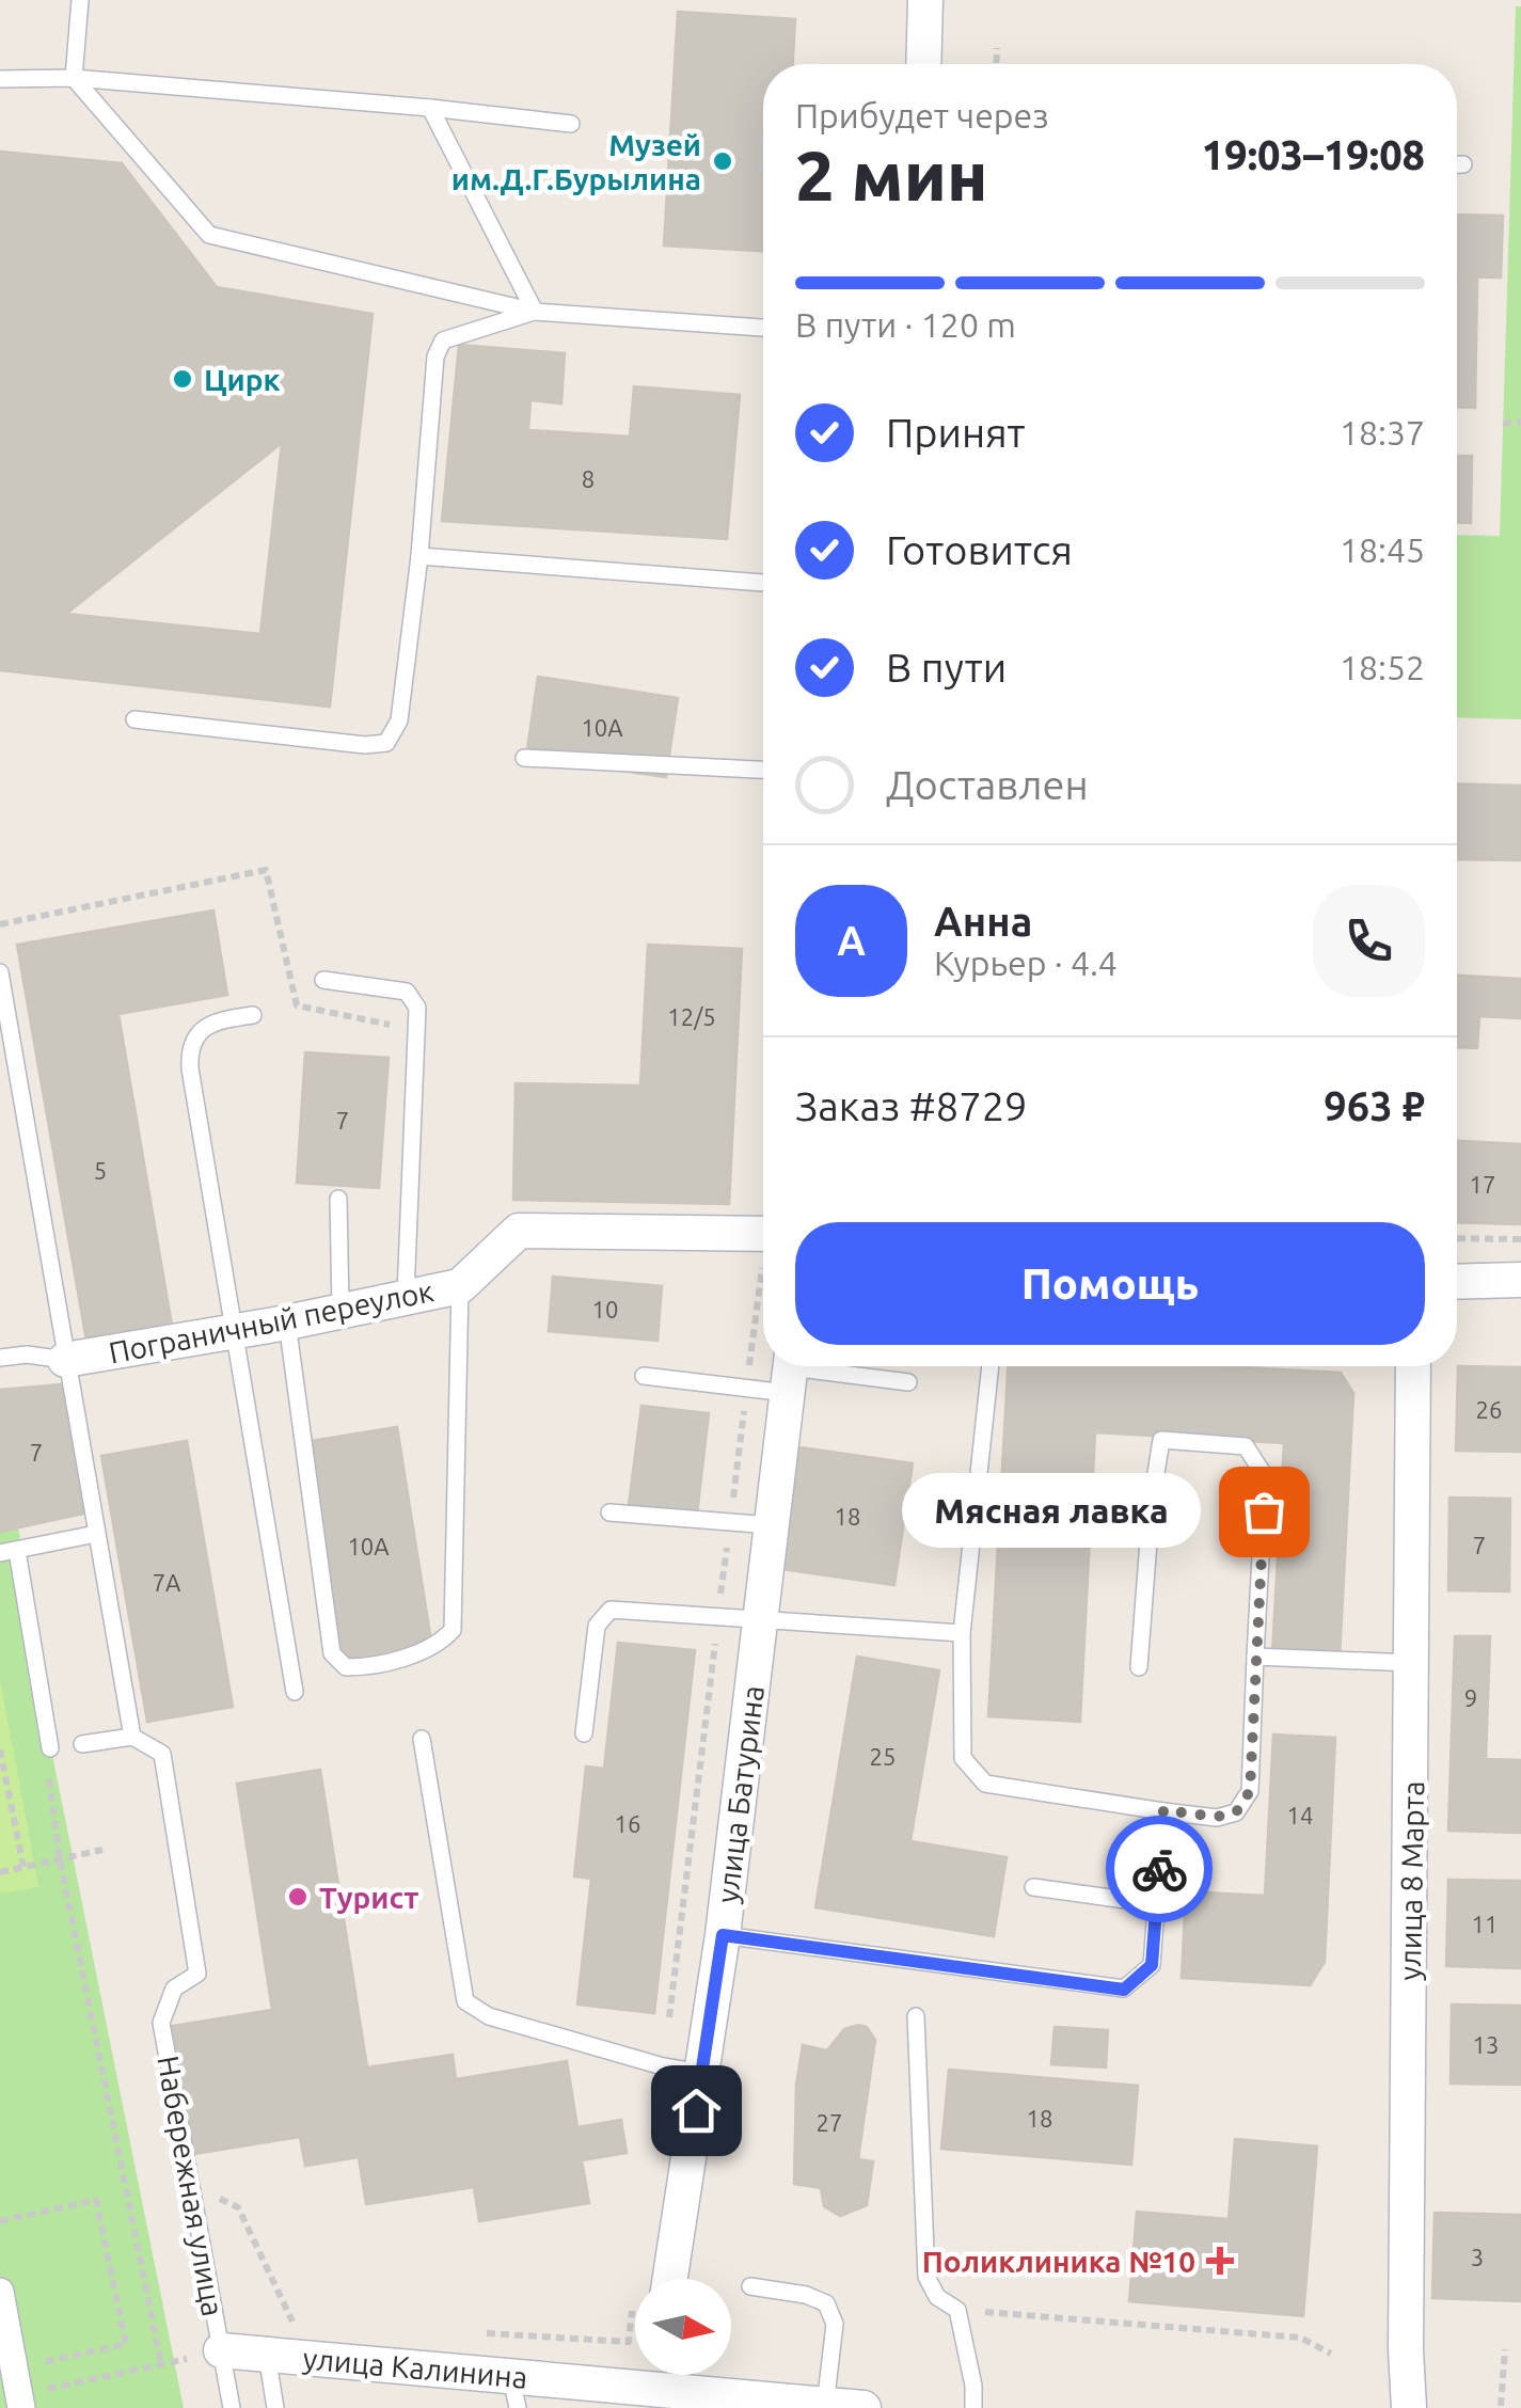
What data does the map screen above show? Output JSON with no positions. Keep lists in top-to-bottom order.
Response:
{
  "streets": {
    "street": [
      "Пограничный переулок",
      "улица Батурина",
      "улица 8 Марта",
      "улица Калинина"
    ],
    "lane": ["Набережная улица"]
  },
  "crossings": [
    ["Набережная улица", "улица Калинина"]
  ],
  "places": {
    "other": [
      "Музей им.Д.Г.Бурылина",
      "Цирк",
      "Мясная лавка",
      "Турист"
    ],
    "health": ["Поликлиника №10"]
  },
  "house_numbers": [
    "8",
    "10А",
    "12/5",
    "7",
    "5",
    "17",
    "10",
    "26",
    "7",
    "18",
    "7",
    "10А",
    "7А",
    "9",
    "25",
    "14",
    "16",
    "11",
    "13",
    "18",
    "27",
    "3"
  ],
  "north": "right",
  "page": {
    "heading": ["2 мин", "Прибудет через", "19:03–19:08"],
    "panel": [
      "Анна",
      "Курьер · 4.4",
      "Заказ #8729",
      "963 ₽"
    ],
    "bar": "В пути · 120 m",
    "list": [
      ["Принят", "18:37"],
      ["Готовится", "18:45"],
      ["В пути", "18:52"],
      "Доставлен"
    ],
    "round": "А",
    "buttons": "Помощь",
    "bubble": "Мясная лавка"
  }
}
